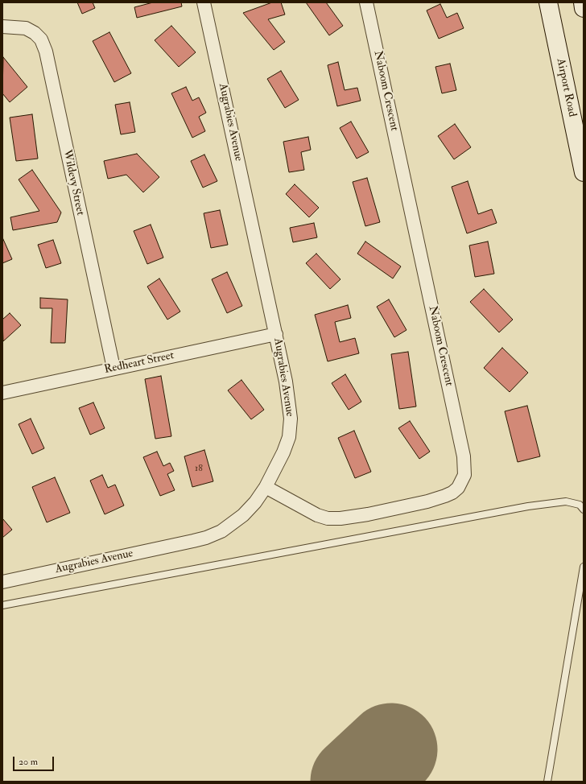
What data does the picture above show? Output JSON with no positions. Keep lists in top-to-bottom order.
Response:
{
  "streets": {
    "main road": ["Airport Road"],
    "street": [
      "Naboom Crescent",
      "Augrabies Avenue",
      "Wildevy Street",
      "Redheart Street"
    ]
  },
  "crossings": [
    ["Naboom Crescent", "Augrabies Avenue"],
    ["Augrabies Avenue", "Redheart Street"],
    ["Wildevy Street", "Redheart Street"]
  ],
  "house_numbers": ["18"],
  "scale_bar": "20 m"
}
